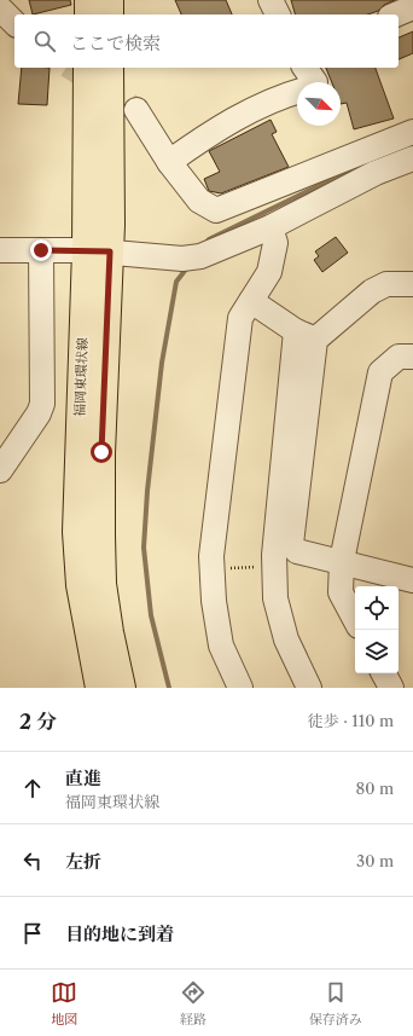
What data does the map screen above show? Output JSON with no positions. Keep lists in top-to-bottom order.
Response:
{
  "streets": {
    "main road": ["福岡東環状線"]
  },
  "north": "bottom right",
  "page": {
    "search": "ここで検索",
    "heading": ["2 分", "徒歩 · 110 m"],
    "list": [
      ["直進", "福岡東環状線", "80 m"],
      ["左折", "30 m"],
      "目的地に到着"
    ],
    "nav": ["地図", "経路", "保存済み"]
  }
}
